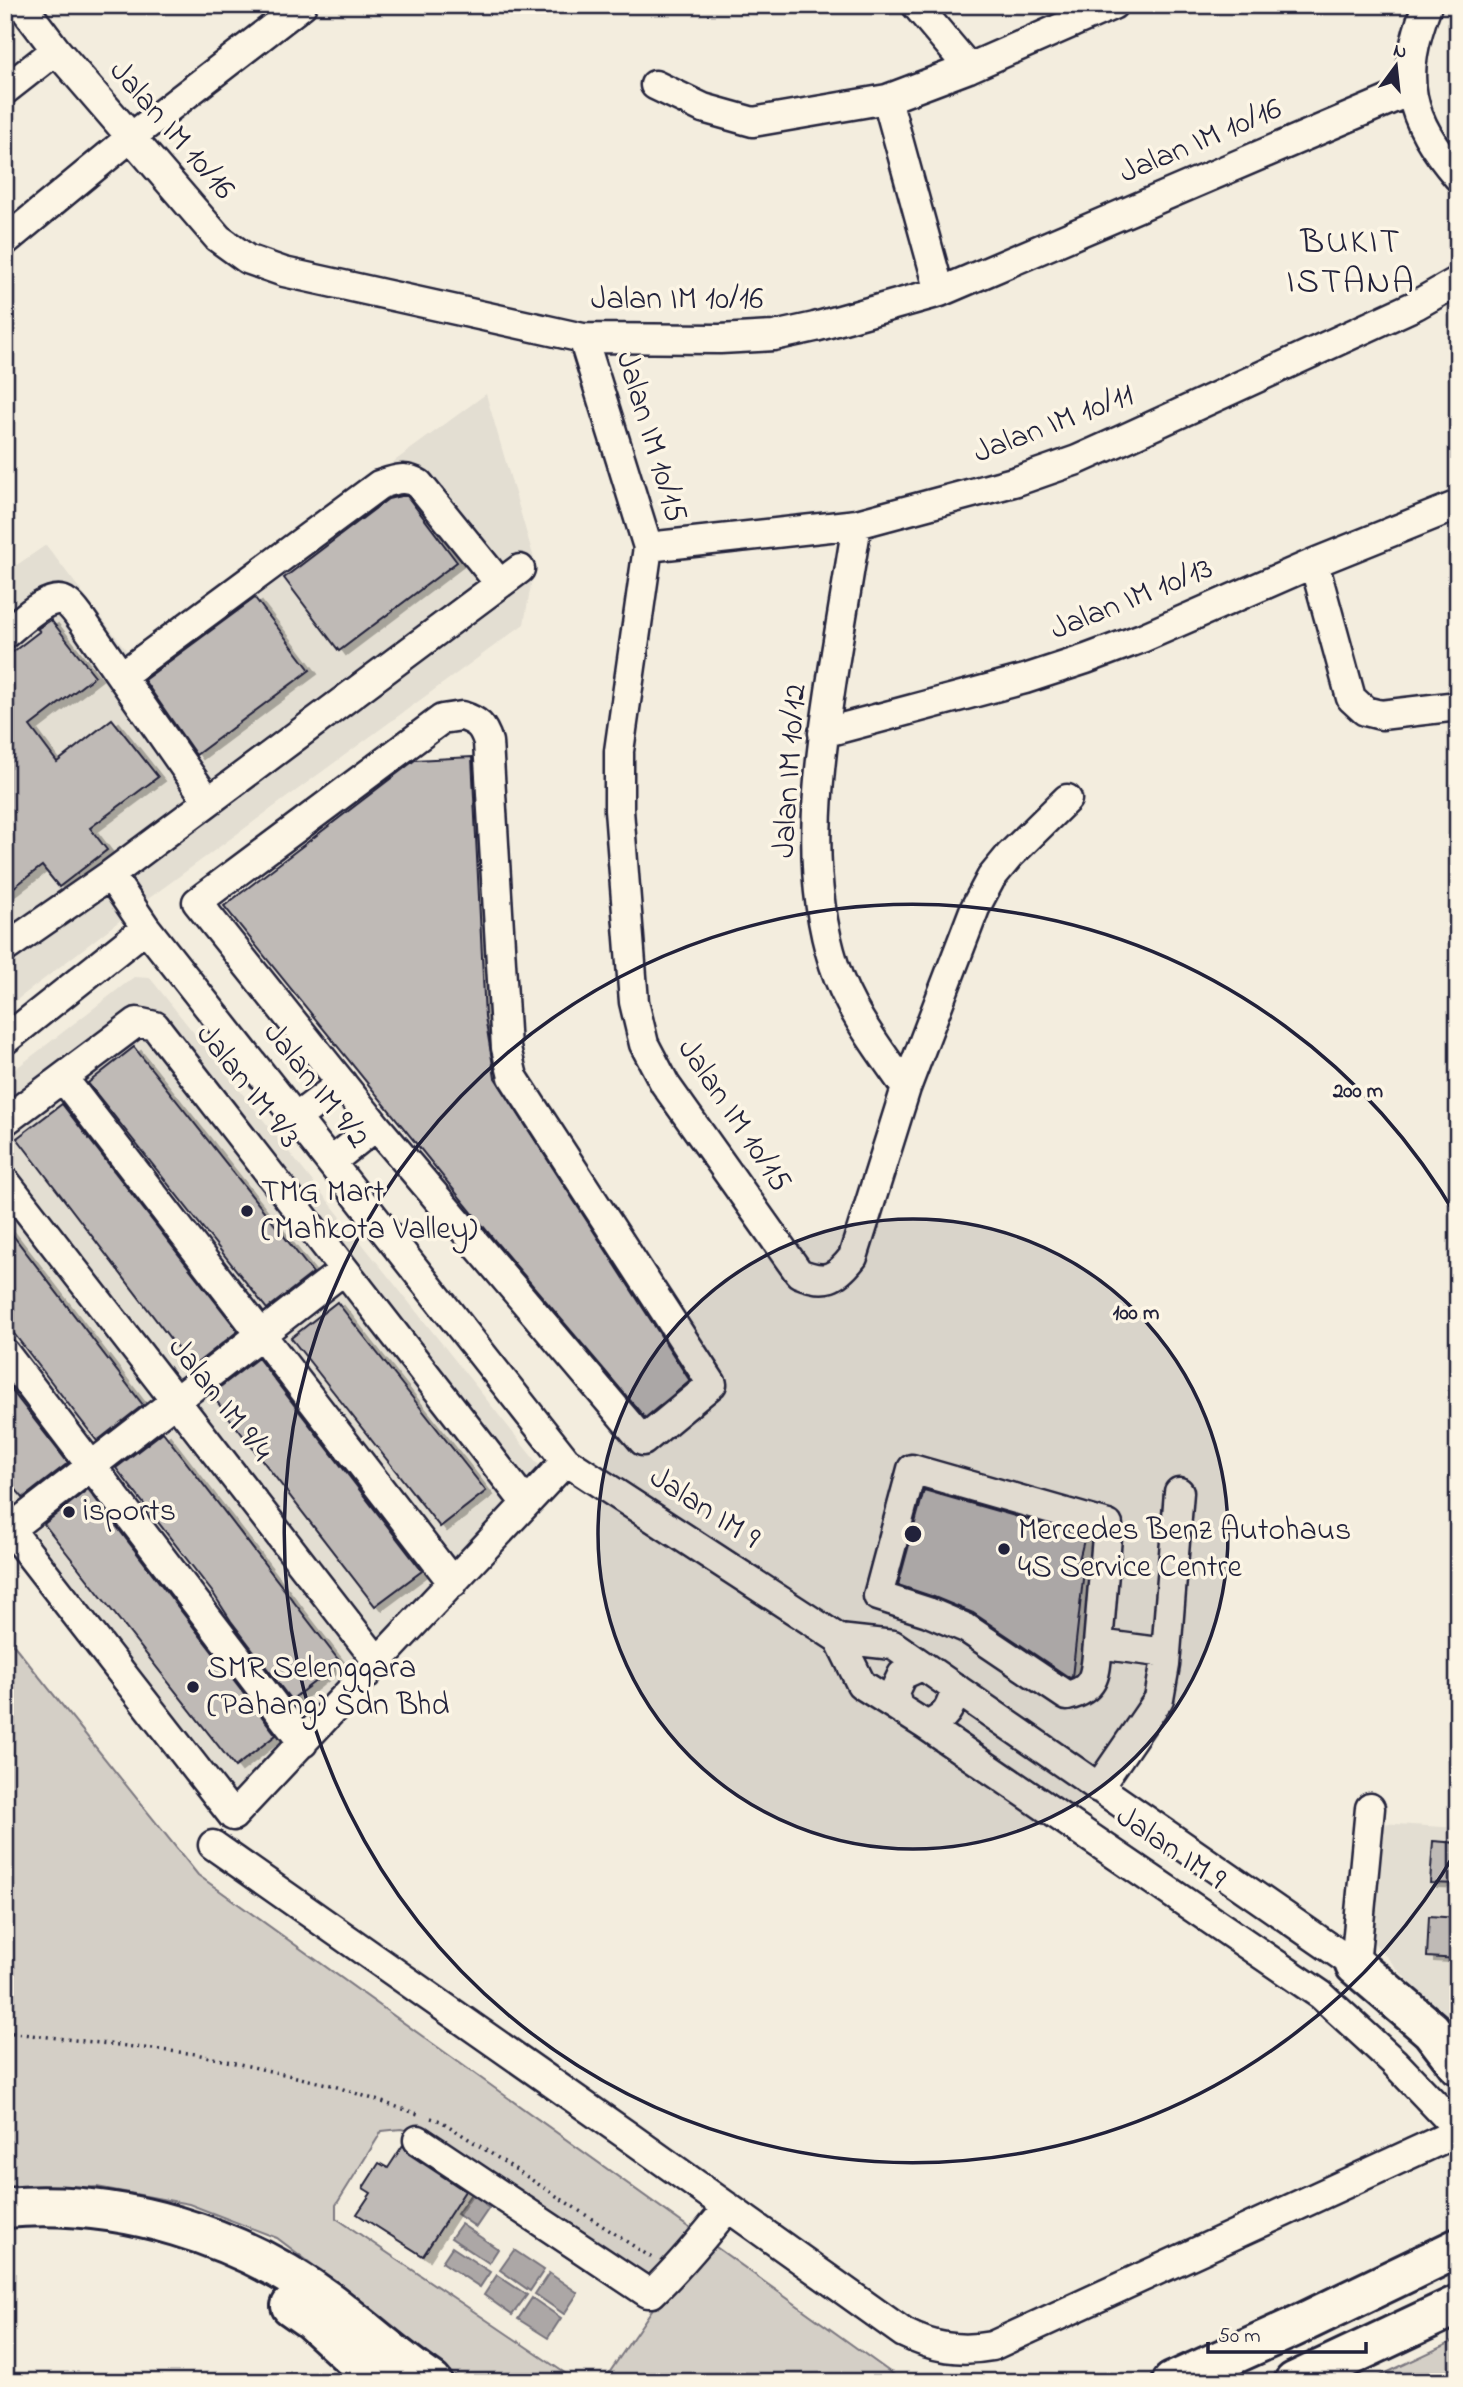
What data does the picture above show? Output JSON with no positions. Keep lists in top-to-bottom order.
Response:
{
  "streets": {
    "street": [
      "Jalan IM 10/16",
      "Jalan IM 10/11",
      "Jalan IM 10/15",
      "Jalan IM 10/13",
      "Jalan IM 10/12",
      "Jalan IM 9/2",
      "Jalan IM 9/3",
      "Jalan IM 9/4",
      "Jalan IM 9"
    ]
  },
  "crossings": [
    ["Jalan IM 10/16", "Jalan IM 10/15"],
    ["Jalan IM 10/11", "Jalan IM 10/15"],
    ["Jalan IM 10/11", "Jalan IM 10/12"],
    ["Jalan IM 10/15", "Jalan IM 10/12"],
    ["Jalan IM 10/13", "Jalan IM 10/12"],
    ["Jalan IM 9/2", "Jalan IM 9"]
  ],
  "districts": ["BUKIT ISTANA"],
  "places": [
    "TMG Mart (Mahkota Valley)",
    "isports",
    "Mercedes Benz Autohaus 4S Service Centre",
    "SMR Selenggara (Pahang) Sdn Bhd"
  ],
  "scale_bar": "50 m",
  "north": "top",
  "rings": ["200 m", "100 m"]
}
